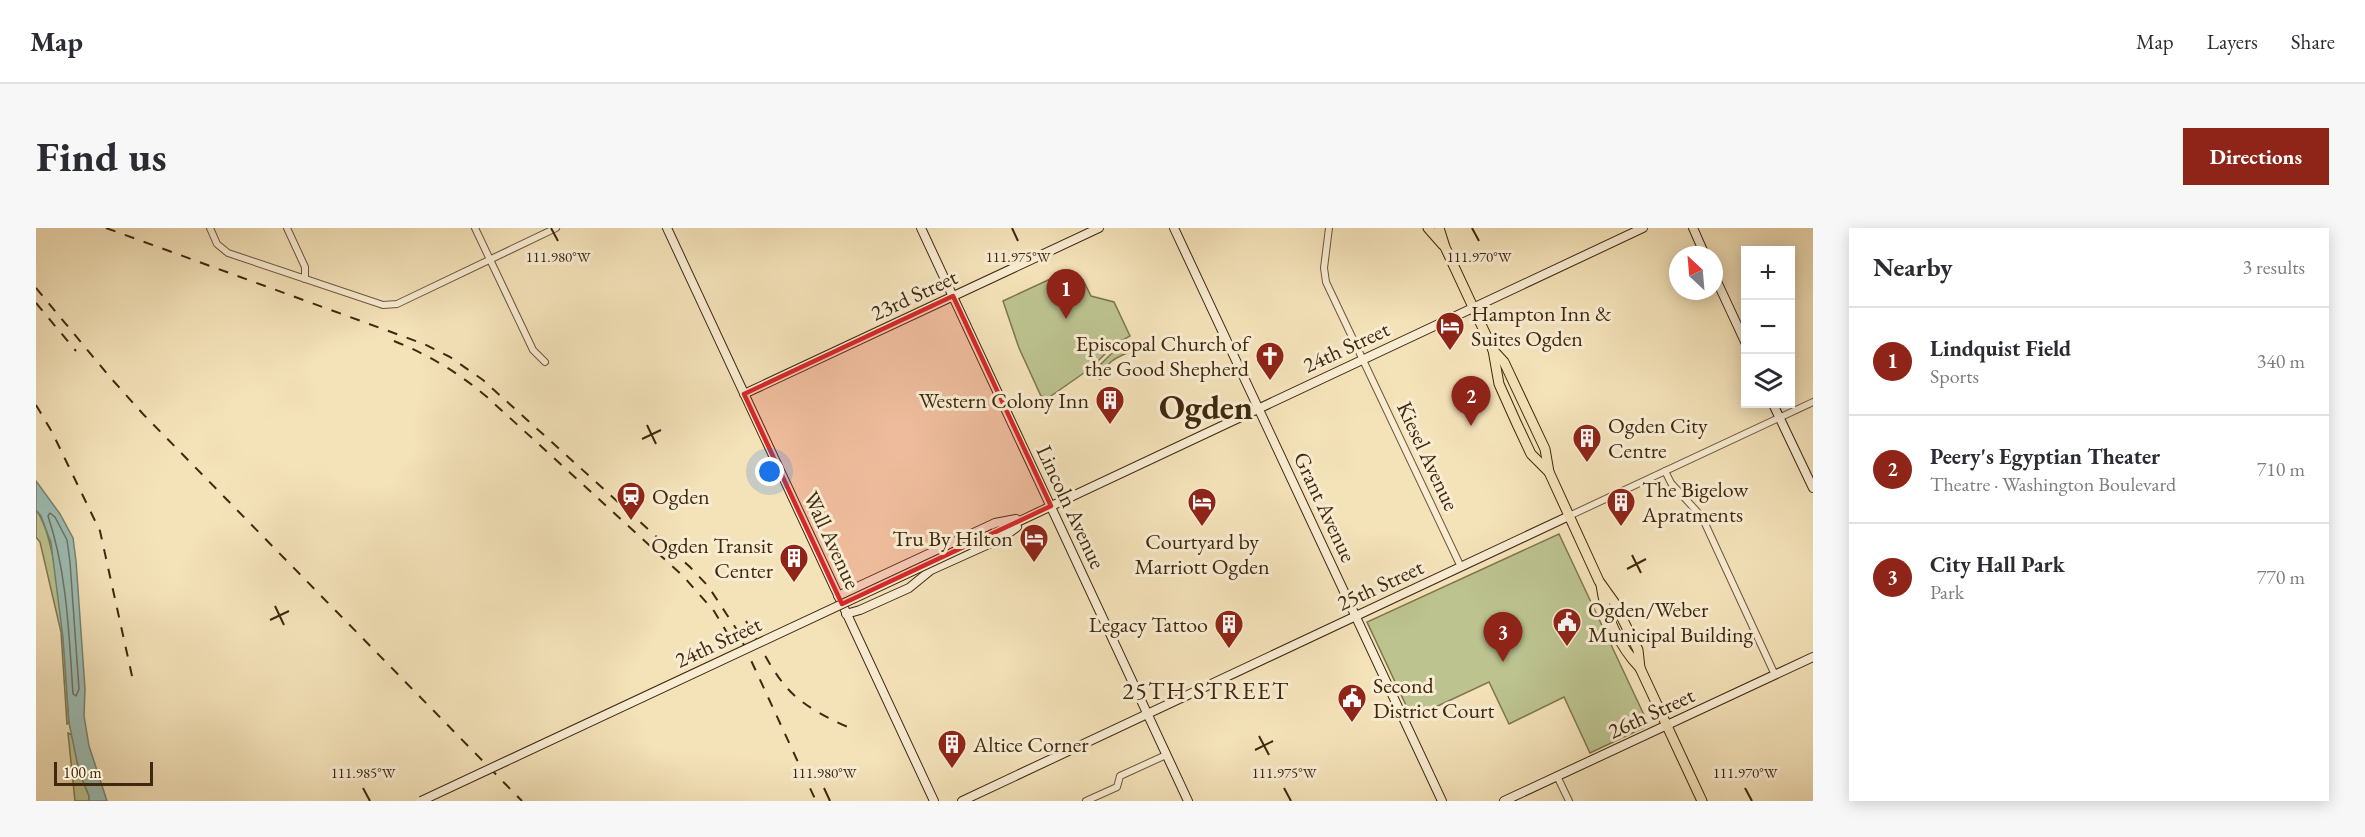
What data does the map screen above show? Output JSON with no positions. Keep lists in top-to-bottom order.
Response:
{
  "streets": {
    "street": [
      "23rd Street",
      "24th Street",
      "Kiesel Avenue",
      "Lincoln Avenue",
      "Grant Avenue",
      "Wall Avenue",
      "25th Street",
      "26th Street"
    ]
  },
  "crossings": [
    ["23rd Street", "Lincoln Avenue"],
    ["23rd Street", "Wall Avenue"],
    ["24th Street", "Kiesel Avenue"],
    ["24th Street", "Lincoln Avenue"],
    ["24th Street", "Grant Avenue"],
    ["24th Street", "Wall Avenue"],
    ["Kiesel Avenue", "25th Street"],
    ["Lincoln Avenue", "25th Street"],
    ["Grant Avenue", "25th Street"]
  ],
  "districts": ["Ogden", "25TH STREET"],
  "places": {
    "hotel": ["Hampton Inn & Suites Ogden", "Courtyard by Marriott Ogden", "Tru By Hilton"],
    "church": ["Episcopal Church of the Good Shepherd"],
    "building": [
      "Western Colony Inn",
      "Ogden City Centre",
      "The Bigelow Apratments",
      "Ogden Transit Center",
      "Legacy Tattoo",
      "Altice Corner"
    ],
    "station": ["Ogden"],
    "public building": ["Ogden/Weber Municipal Building", "Second District Court"]
  },
  "scale_bar": "100 m",
  "north": "top left",
  "page": {
    "header": "Map",
    "nav": ["Map", "Layers", "Share"],
    "buttons": "Directions",
    "title": "Find us",
    "heading": ["Nearby", "3 results"],
    "map_buttons": ["+", "−"],
    "pins": ["1", "2", "3"],
    "list": [
      {
        "mark": "1",
        "name": "Lindquist Field",
        "note": "Sports",
        "value": "340 m"
      },
      {
        "mark": "2",
        "name": "Peery's Egyptian Theater",
        "note": "Theatre · Washington Boulevard",
        "value": "710 m"
      },
      {
        "mark": "3",
        "name": "City Hall Park",
        "note": "Park",
        "value": "770 m"
      }
    ],
    "scale": "100 m"
  },
  "coordinates": [
    "111.980°W",
    "111.975°W",
    "111.970°W",
    "111.985°W"
  ]
}
